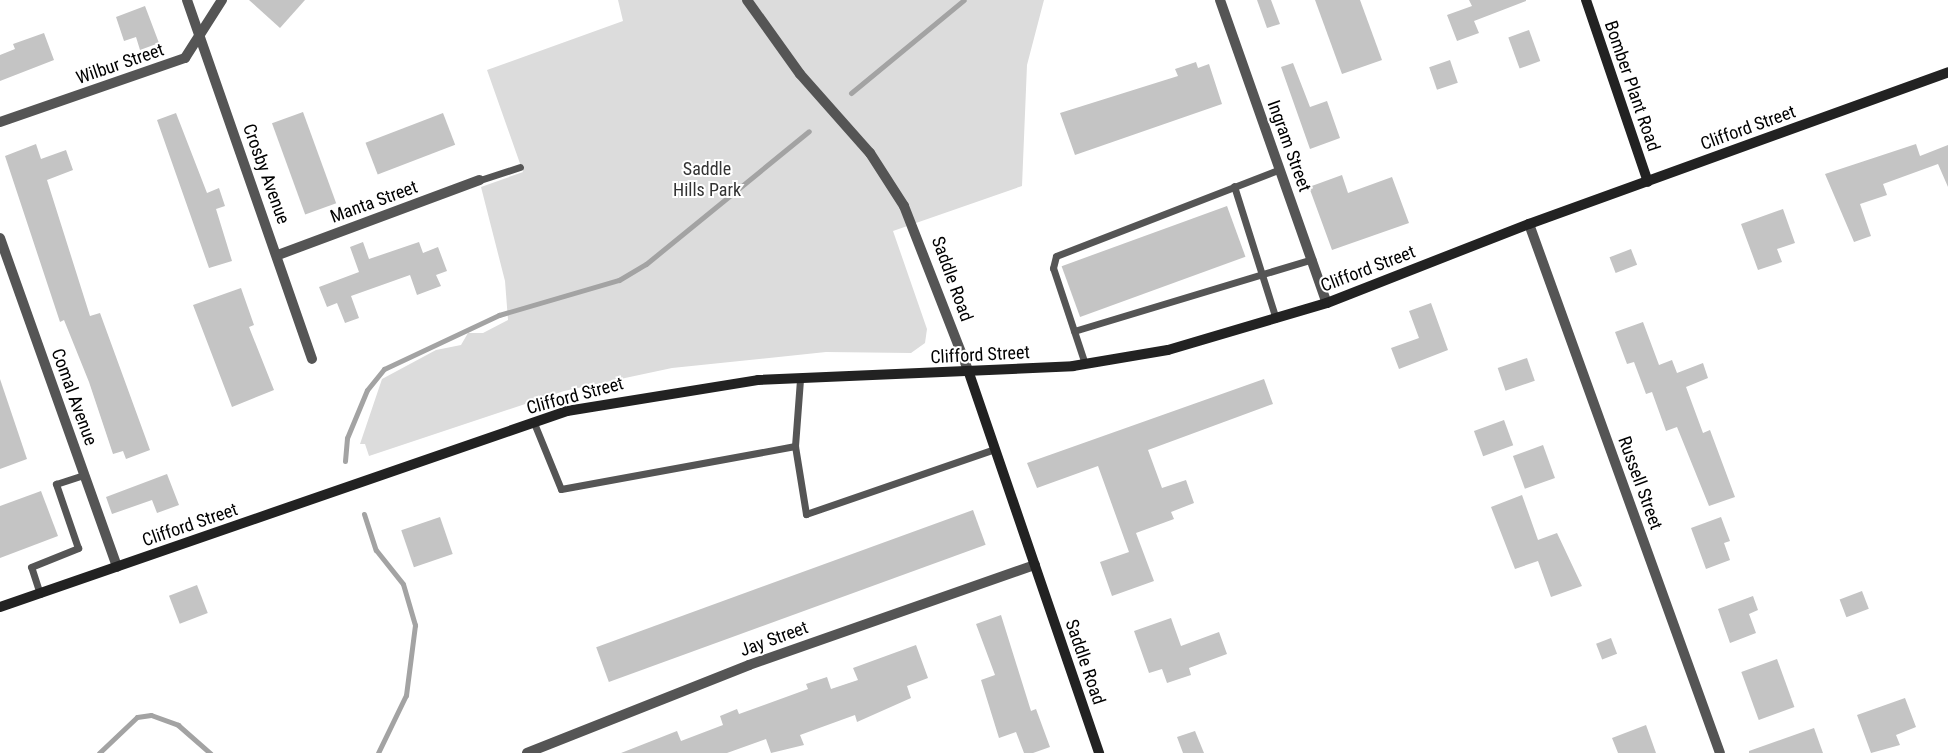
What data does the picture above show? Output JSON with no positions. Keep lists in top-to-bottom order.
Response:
{
  "streets": {
    "main road": ["Bomber Plant Road", "Clifford Street", "Saddle Road"],
    "street": [
      "Wilbur Street",
      "Ingram Street",
      "Crosby Avenue",
      "Manta Street",
      "Comal Avenue",
      "Russell Street",
      "Jay Street"
    ]
  },
  "crossings": [
    ["Wilbur Street", "Crosby Avenue"],
    ["Bomber Plant Road", "Clifford Street"],
    ["Clifford Street", "Ingram Street"],
    ["Clifford Street", "Saddle Road"],
    ["Clifford Street", "Comal Avenue"],
    ["Clifford Street", "Russell Street"],
    ["Crosby Avenue", "Manta Street"],
    ["Saddle Road", "Jay Street"]
  ],
  "parks": ["Saddle Hills Park"]
}
